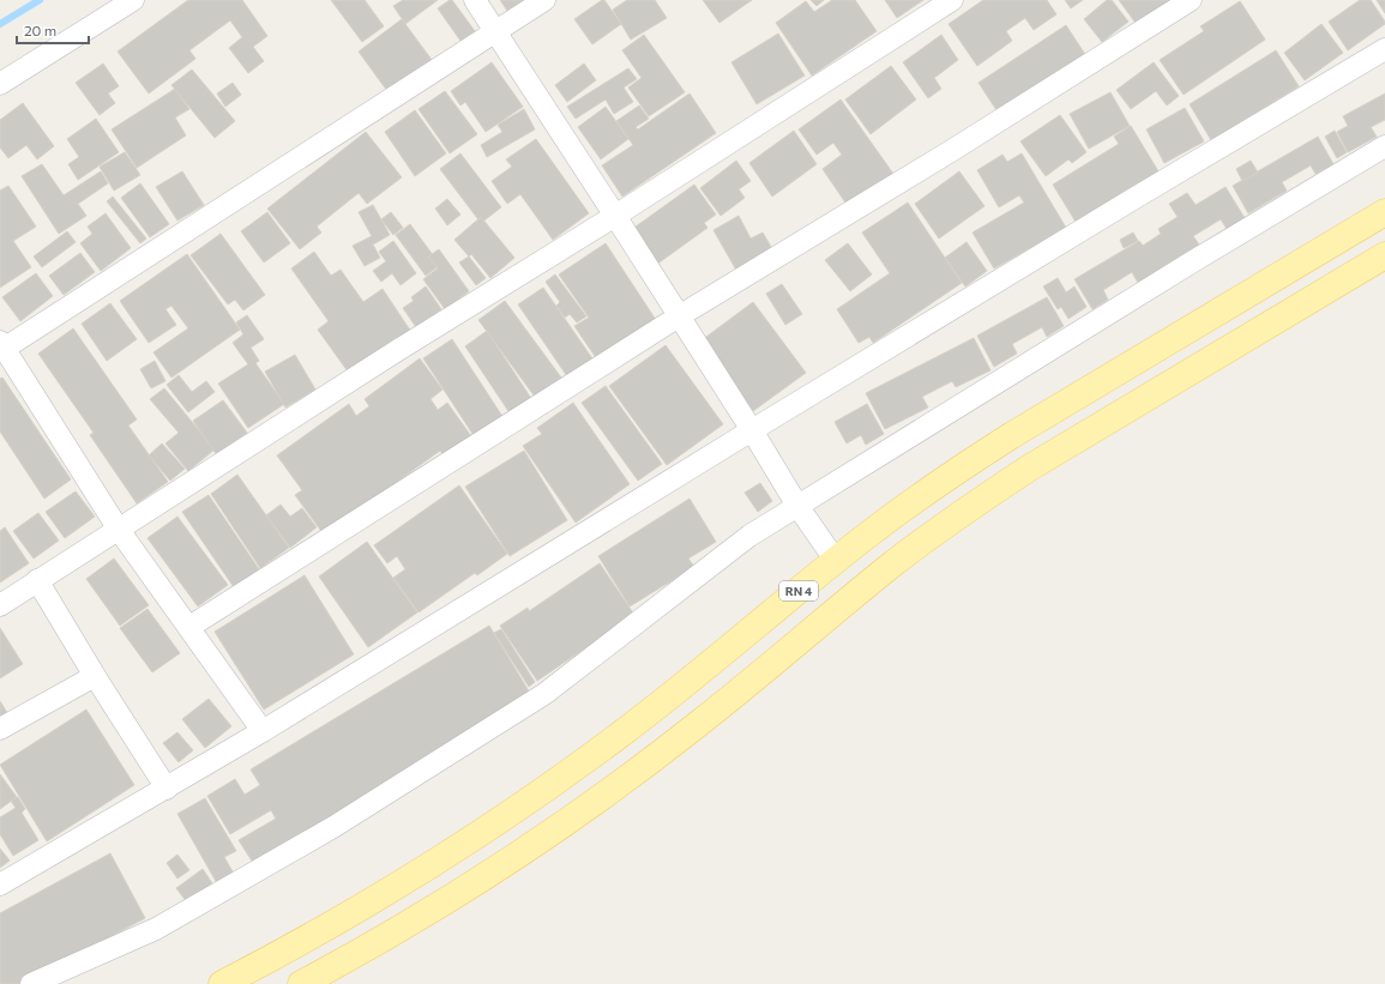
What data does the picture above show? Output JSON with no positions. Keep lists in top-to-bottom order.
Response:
{
  "streets": {
    "main road": ["RN 4"]
  },
  "scale_bar": "20 m"
}
